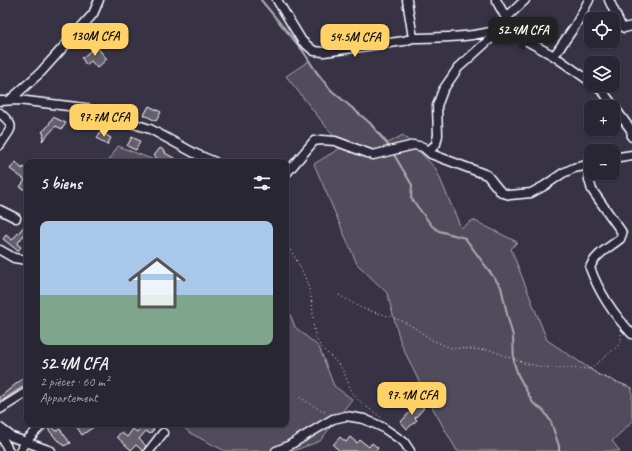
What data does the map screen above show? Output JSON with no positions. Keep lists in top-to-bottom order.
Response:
{
  "page": {
    "map_buttons": ["+", "−"],
    "price": [
      "52.4M CFA",
      "130M CFA",
      "54.5M CFA",
      "97.7M CFA",
      "97.1M CFA"
    ],
    "heading": "5 biens",
    "list": [
      {
        "name": "52.4M CFA",
        "note": "2 pièces · 60 m² · Appartement"
      }
    ]
  }
}
